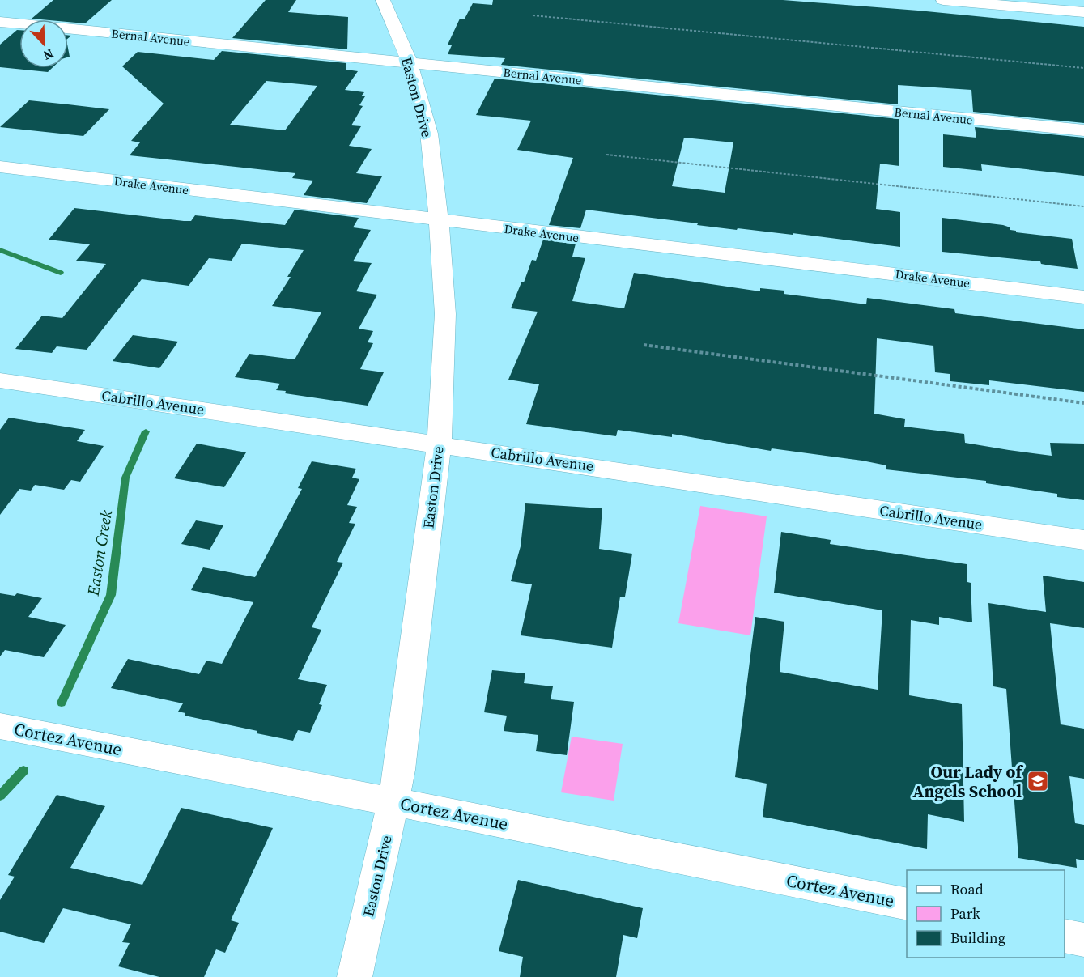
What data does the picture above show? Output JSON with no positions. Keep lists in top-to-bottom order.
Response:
{
  "streets": {
    "street": [
      "Bernal Avenue",
      "Easton Drive",
      "Drake Avenue",
      "Cabrillo Avenue",
      "Cortez Avenue"
    ]
  },
  "crossings": [
    ["Bernal Avenue", "Easton Drive"],
    ["Easton Drive", "Drake Avenue"],
    ["Easton Drive", "Cabrillo Avenue"],
    ["Easton Drive", "Cortez Avenue"]
  ],
  "water": ["Easton Creek"],
  "places": {
    "school or university": ["Our Lady of Angels School"]
  },
  "legend": ["Road", "Park", "Building"],
  "north": "bottom right"
}
